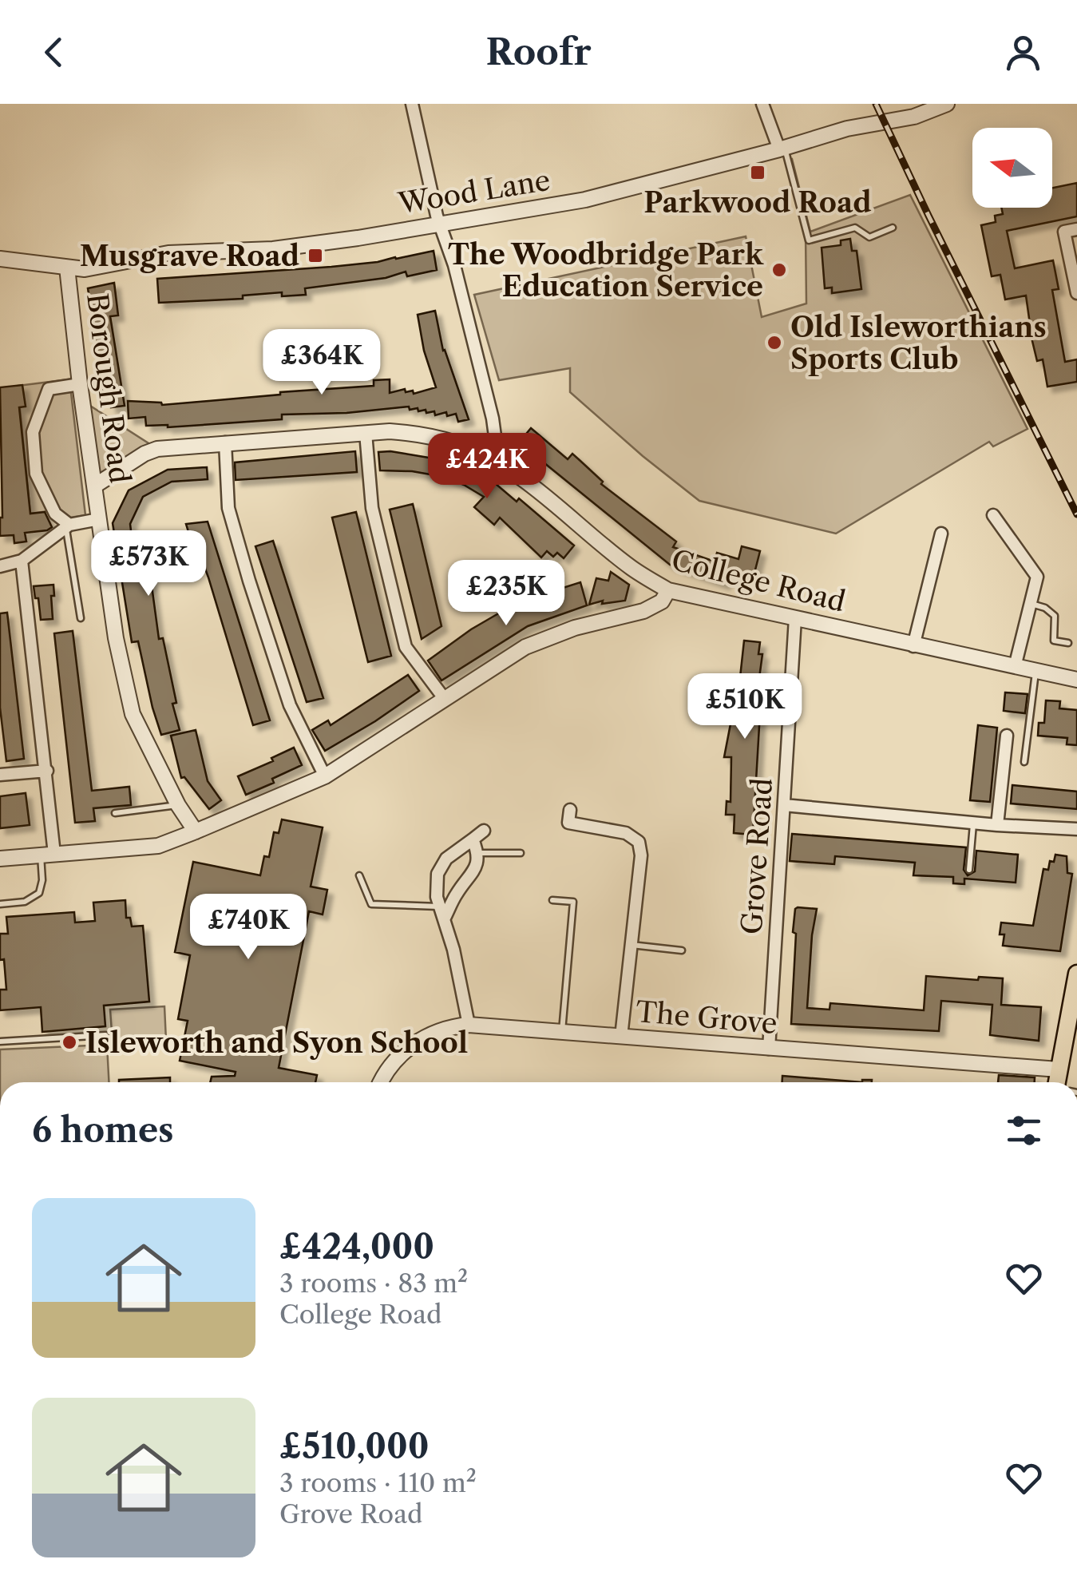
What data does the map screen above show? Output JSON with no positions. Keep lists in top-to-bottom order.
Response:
{
  "streets": {
    "street": [
      "Wood Lane",
      "Borough Road",
      "College Road",
      "Grove Road",
      "The Grove"
    ]
  },
  "crossings": [
    ["Wood Lane", "Borough Road"],
    ["Borough Road", "College Road"],
    ["College Road", "Grove Road"],
    ["Grove Road", "The Grove"]
  ],
  "places": {
    "transit": ["Parkwood Road", "Musgrave Road"],
    "other": ["The Woodbridge Park Education Service", "Old Isleworthians Sports Club", "Isleworth and Syon School"]
  },
  "north": "left",
  "page": {
    "header": "Roofr",
    "price": [
      "£364K",
      "£424K",
      "£573K",
      "£235K",
      "£510K",
      "£740K"
    ],
    "heading": "6 homes",
    "list": [
      {
        "name": "£424,000",
        "note": "3 rooms · 83 m² · College Road"
      },
      {
        "name": "£510,000",
        "note": "3 rooms · 110 m² · Grove Road"
      }
    ]
  }
}
